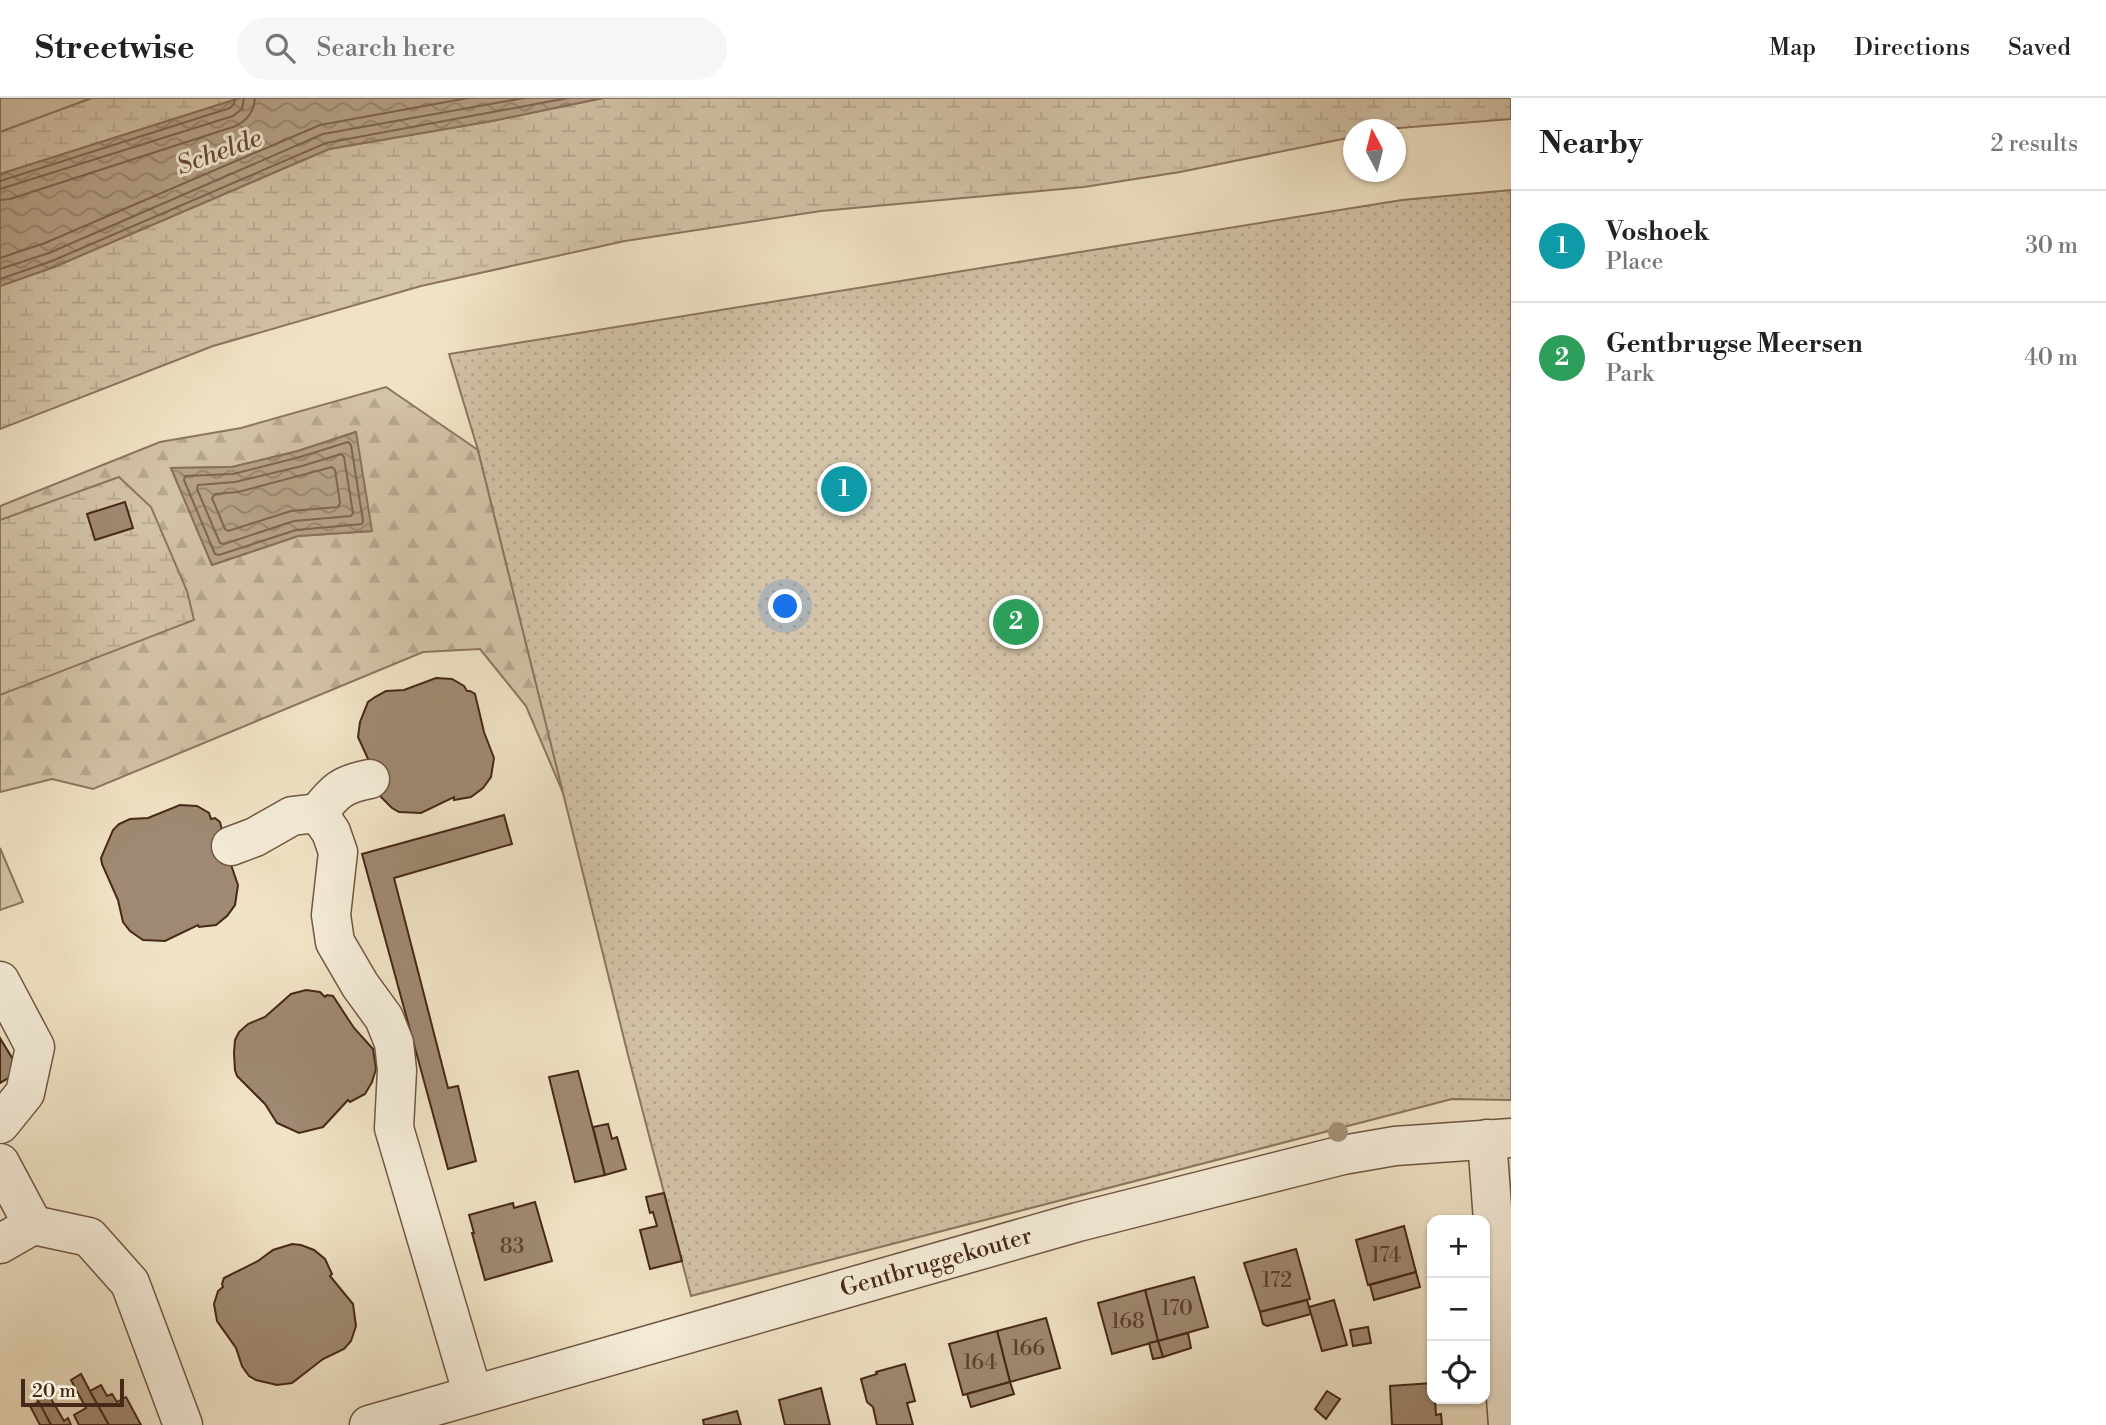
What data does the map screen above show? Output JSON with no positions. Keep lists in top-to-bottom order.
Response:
{
  "streets": {
    "street": ["Gentbruggekouter"]
  },
  "water": ["Schelde"],
  "house_numbers": [
    "83",
    "174",
    "172",
    "170",
    "168",
    "166",
    "164"
  ],
  "scale_bar": "20 m",
  "north": "top",
  "page": {
    "header": "Streetwise",
    "search": "Search here",
    "nav": ["Map", "Directions", "Saved"],
    "heading": ["Nearby", "2 results"],
    "list": [
      {
        "mark": "1",
        "name": "Voshoek",
        "note": "Place",
        "value": "30 m"
      },
      {
        "mark": "2",
        "name": "Gentbrugse Meersen",
        "note": "Park",
        "value": "40 m"
      }
    ],
    "pins": ["1", "2"],
    "map_buttons": ["+", "−"],
    "scale": "20 m"
  }
}
